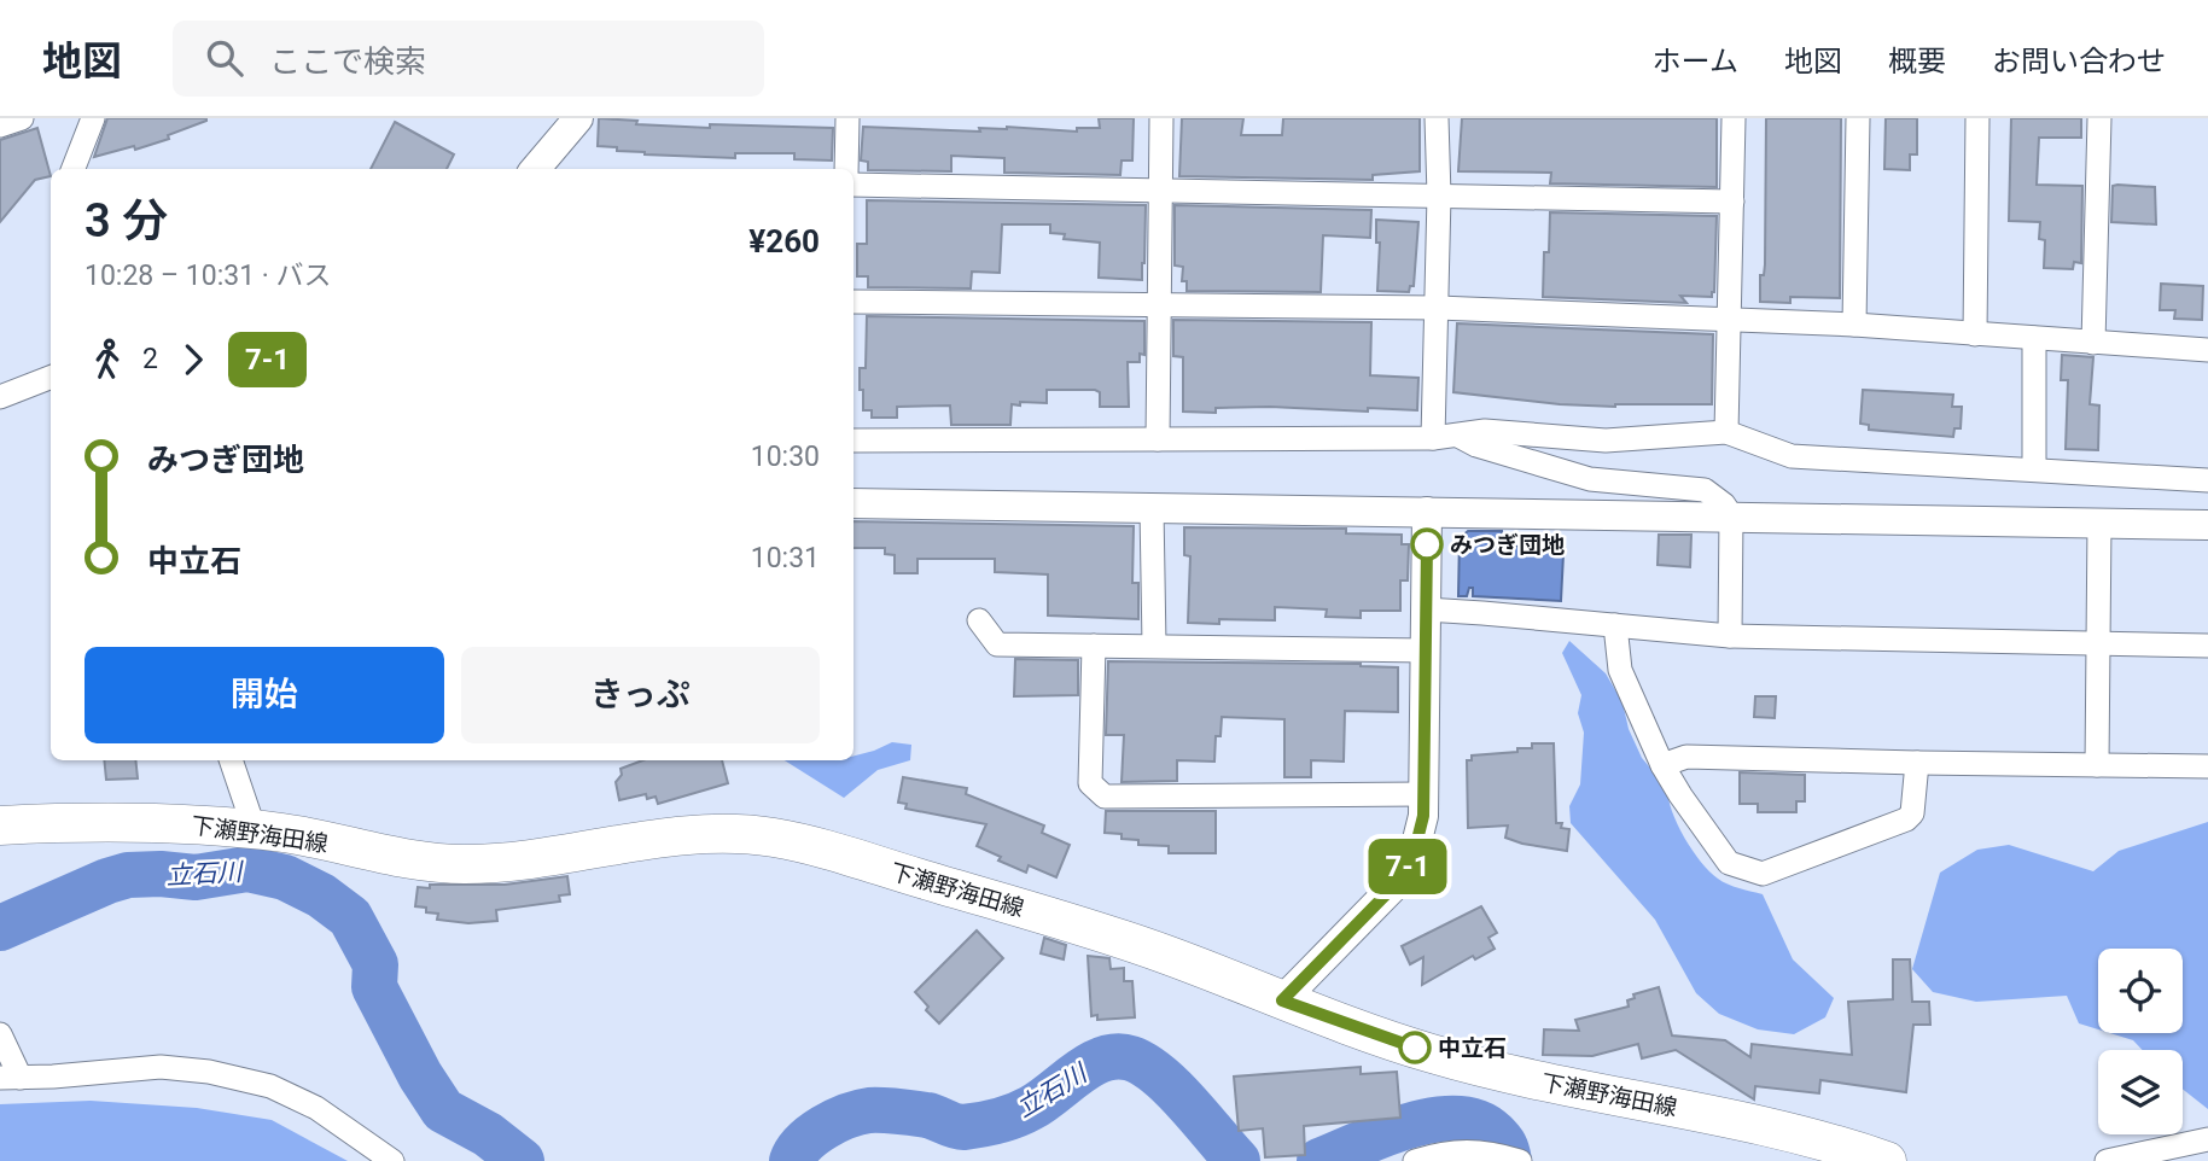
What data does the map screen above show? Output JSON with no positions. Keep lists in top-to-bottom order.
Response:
{
  "streets": {
    "main road": ["下瀬野海田線"]
  },
  "water": ["立石川"],
  "places": ["みつぎ団地", "中立石"],
  "lines": ["bus line 7-1"],
  "page": {
    "header": "地図",
    "search": "ここで検索",
    "nav": [
      "ホーム",
      "地図",
      "概要",
      "お問い合わせ"
    ],
    "on_map": "7-1",
    "heading": ["3 分", "10:28 – 10:31 · バス", "¥260"],
    "legs": ["2", "7-1"],
    "list": [
      {
        "name": "みつぎ団地",
        "value": "10:30"
      },
      {
        "name": "中立石",
        "value": "10:31"
      }
    ],
    "buttons": ["開始", "きっぷ"]
  }
}
